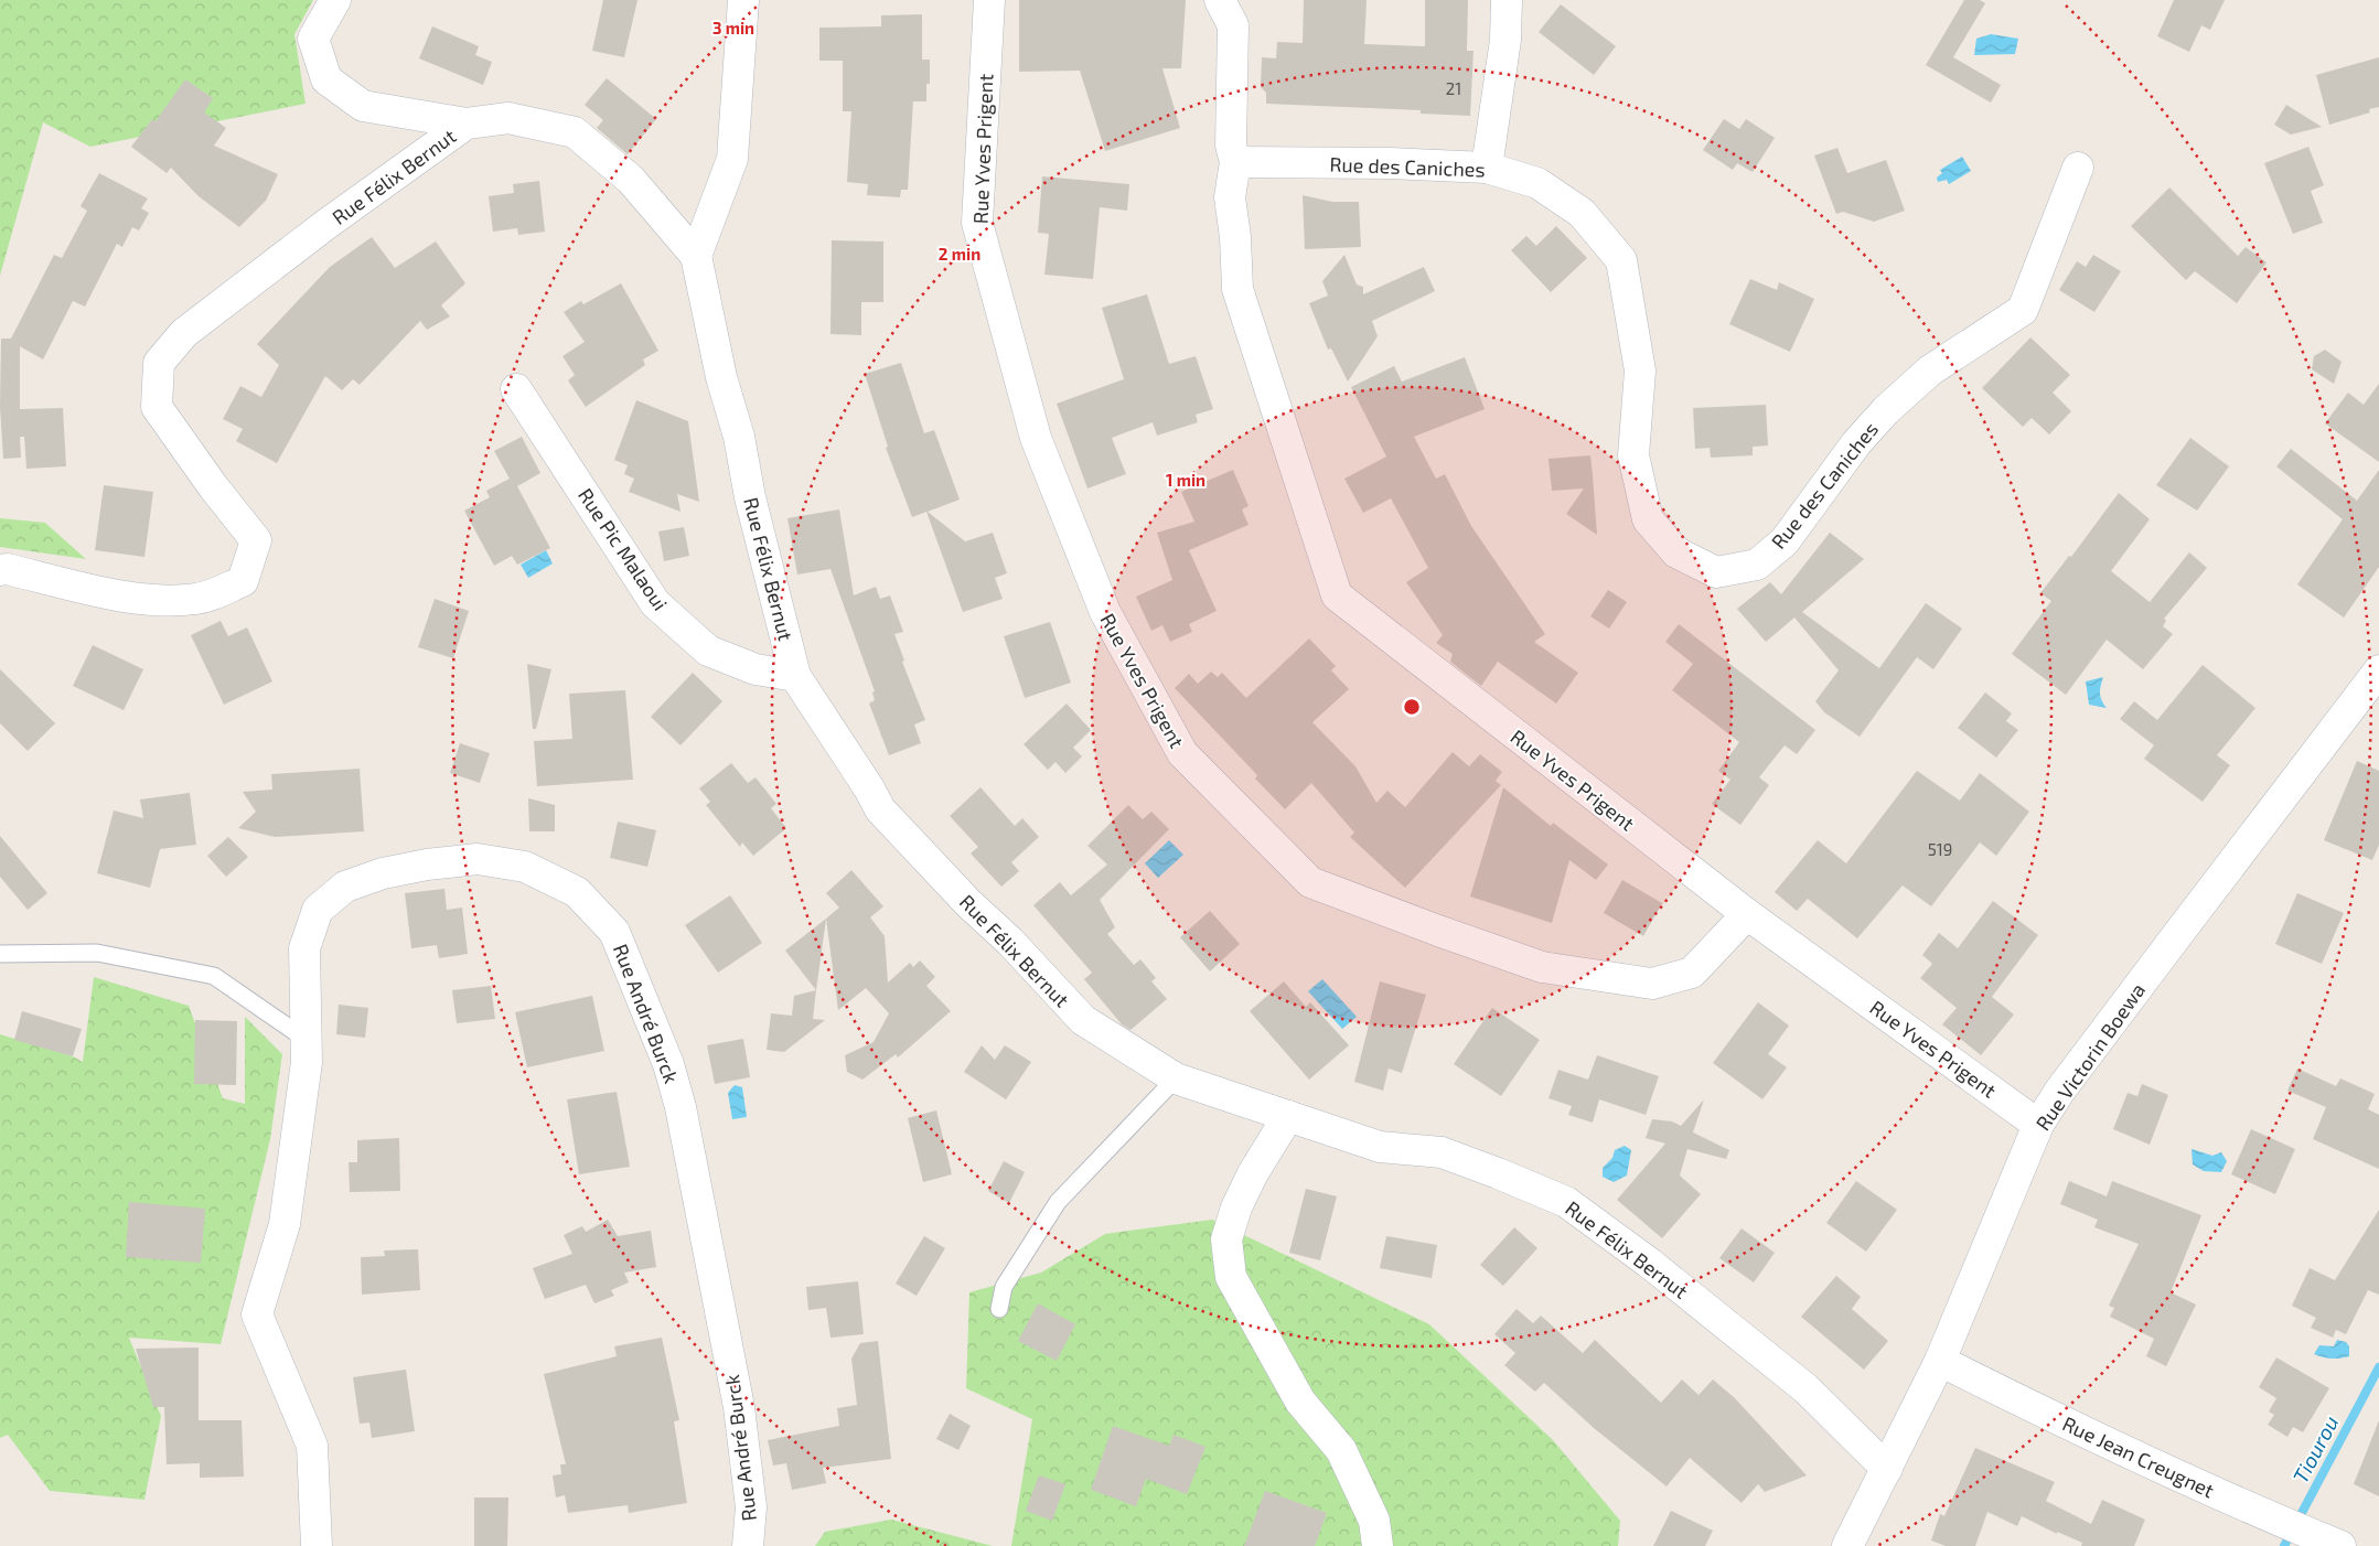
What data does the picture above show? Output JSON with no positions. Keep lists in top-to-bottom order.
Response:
{
  "streets": {
    "street": [
      "Rue Yves Prigent",
      "Rue des Caniches",
      "Rue Félix Bernut",
      "Rue Pic Malaoui",
      "Rue André Burck",
      "Rue Victorin Boewa",
      "Rue Jean Creugnet"
    ]
  },
  "crossings": [
    ["Rue Yves Prigent", "Rue des Caniches"],
    ["Rue Yves Prigent", "Rue Victorin Boewa"],
    ["Rue Félix Bernut", "Rue Pic Malaoui"],
    ["Rue Félix Bernut", "Rue Victorin Boewa"],
    ["Rue Victorin Boewa", "Rue Jean Creugnet"]
  ],
  "water": ["Tiourou"],
  "house_numbers": ["21", "519"],
  "rings": ["3 min", "2 min", "1 min"]
}
